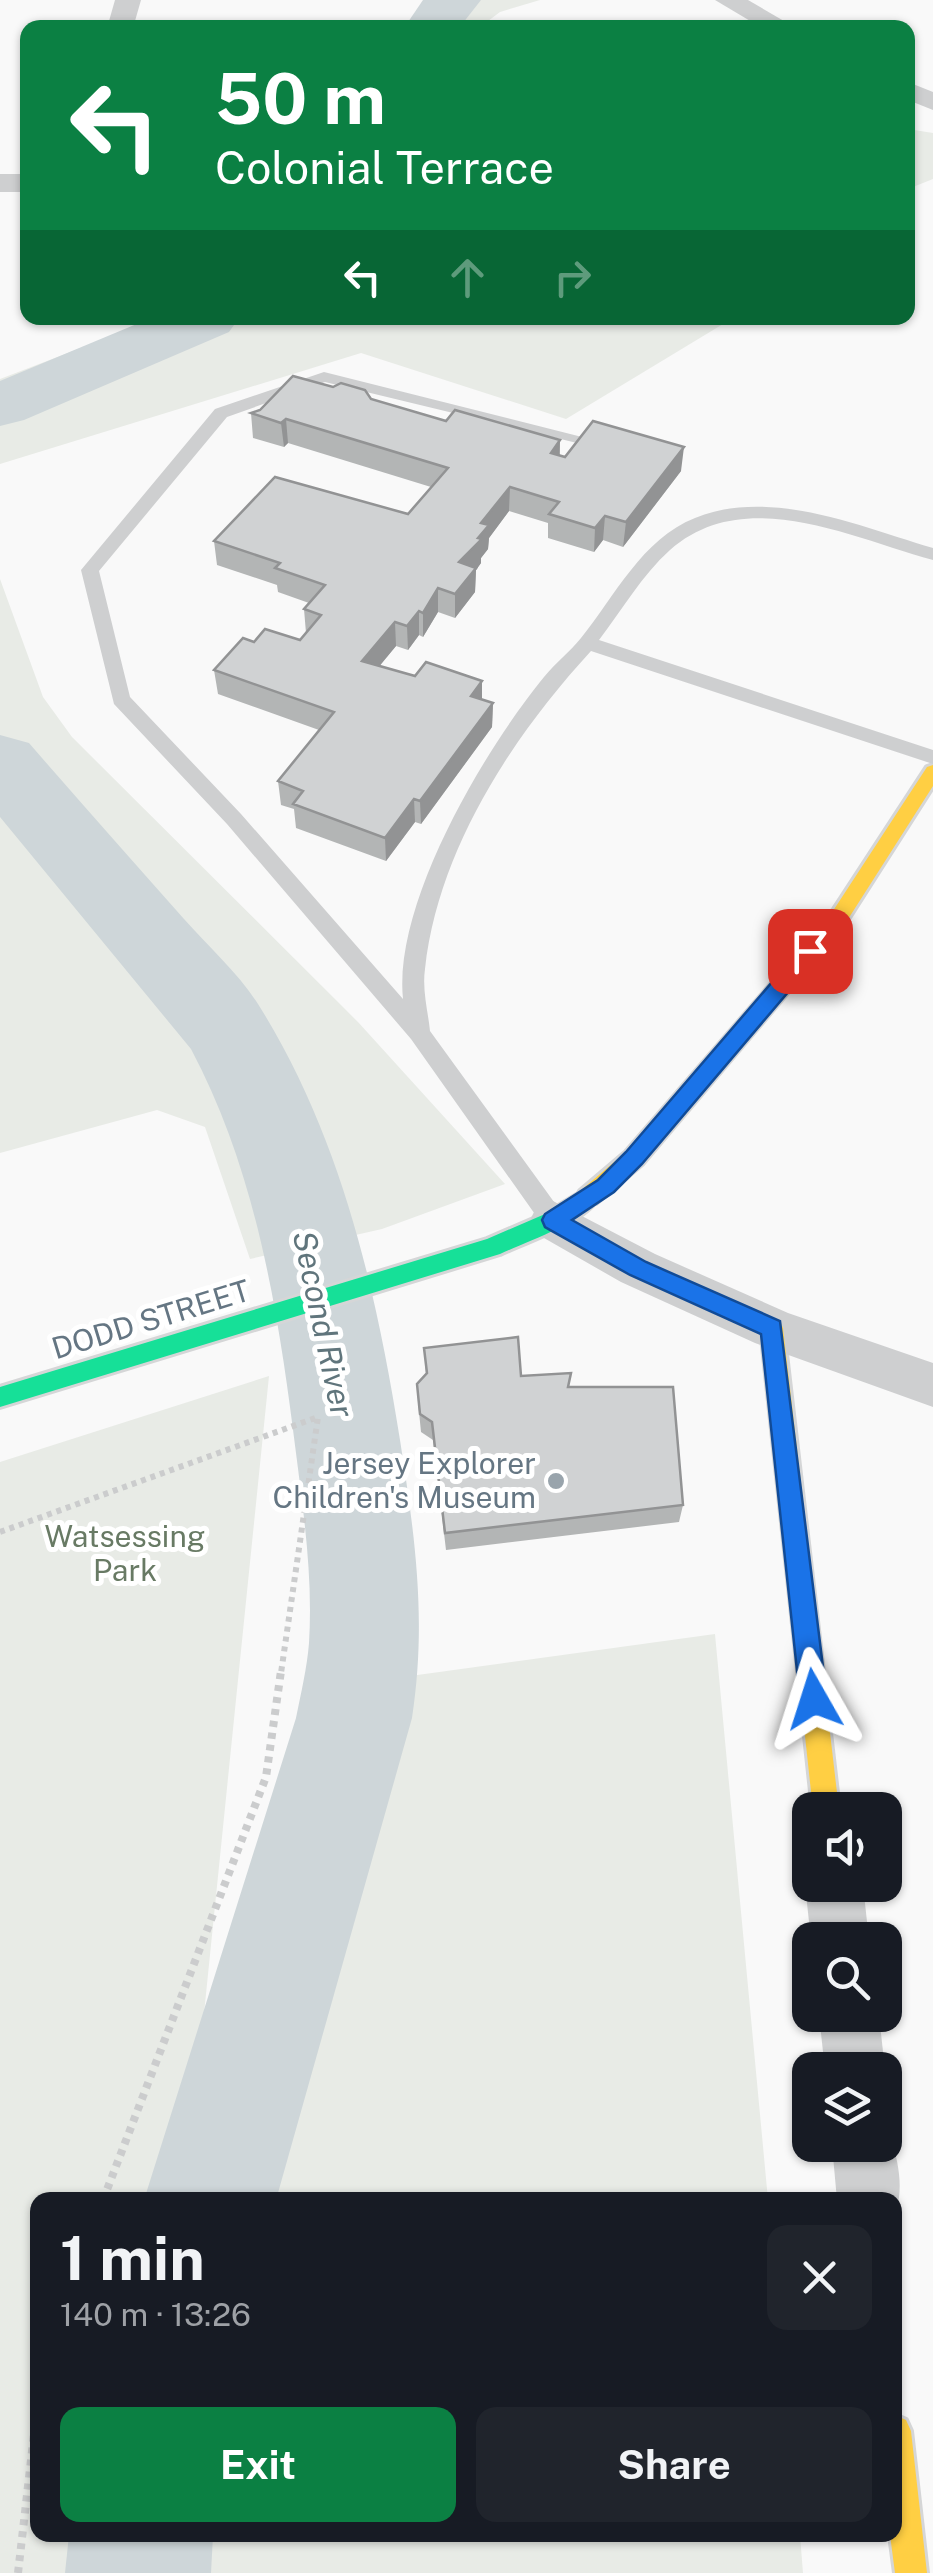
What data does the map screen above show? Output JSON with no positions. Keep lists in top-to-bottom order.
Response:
{
  "streets": {
    "street": ["DODD STREET"]
  },
  "water": ["Second River"],
  "parks": ["Watsessing Park"],
  "places": ["Jersey Explorer Children's Museum"],
  "page": {
    "turn": ["50 m", "Colonial Terrace"],
    "heading": ["1 min", "140 m · 13:26"],
    "buttons": ["Exit", "Share"]
  }
}
